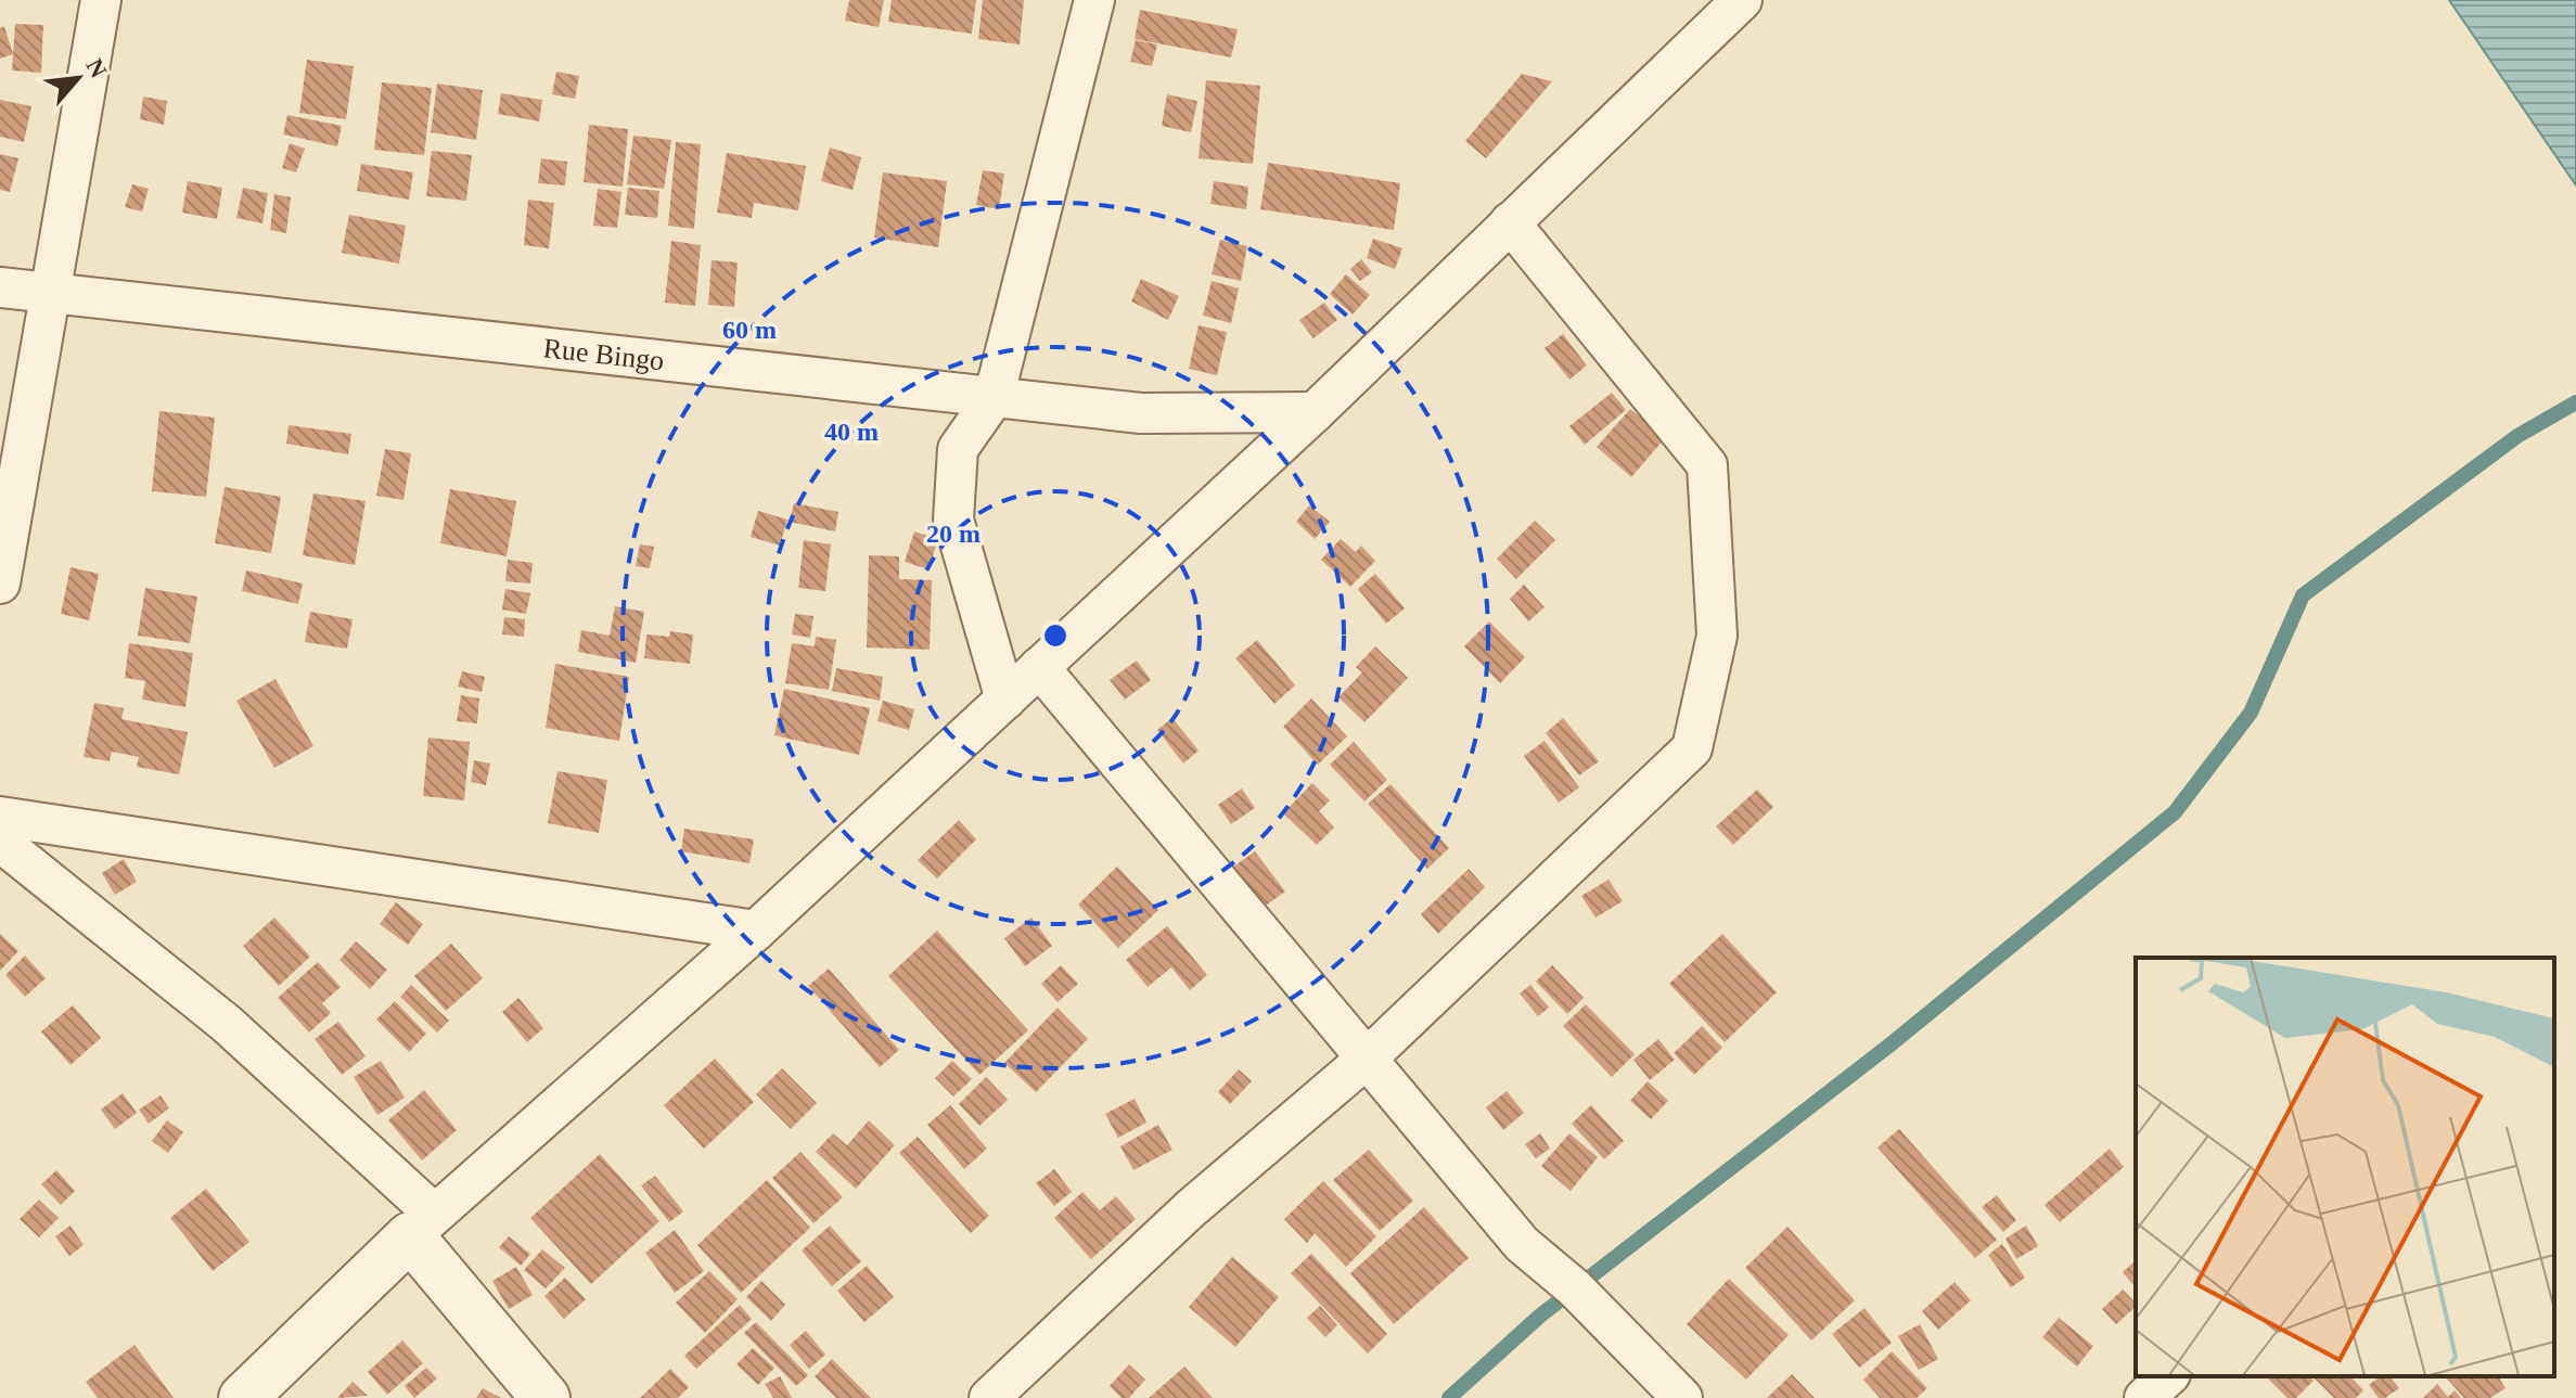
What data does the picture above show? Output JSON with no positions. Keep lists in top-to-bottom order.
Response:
{
  "streets": {
    "street": ["Rue Bingo"]
  },
  "north": "top right",
  "rings": ["60 m", "40 m", "20 m"]
}
